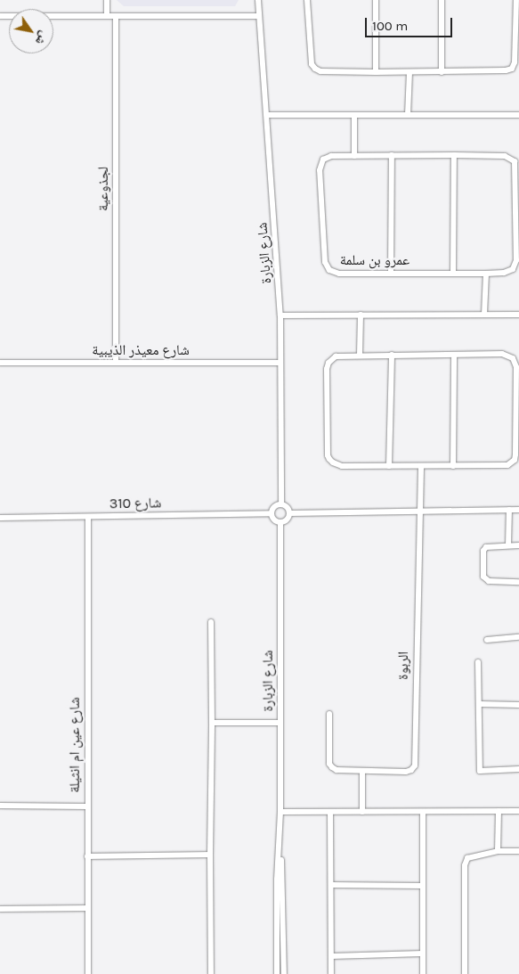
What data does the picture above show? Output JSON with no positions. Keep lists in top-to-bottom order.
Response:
{
  "streets": {
    "street": [
      "لجذوعية",
      "شارع الزبارة",
      "عمرو بن سلمة",
      "شارع معيذر الذيبية",
      "شارع 310",
      "الربوة",
      "شارع عين ام انثيلة"
    ]
  },
  "crossings": [
    ["لجذوعية", "شارع معيذر الذيبية"],
    ["شارع الزبارة", "شارع معيذر الذيبية"],
    ["شارع الزبارة", "شارع 310"],
    ["شارع 310", "شارع عين ام انثيلة"]
  ],
  "scale_bar": "100 m",
  "north": "bottom right"
}
